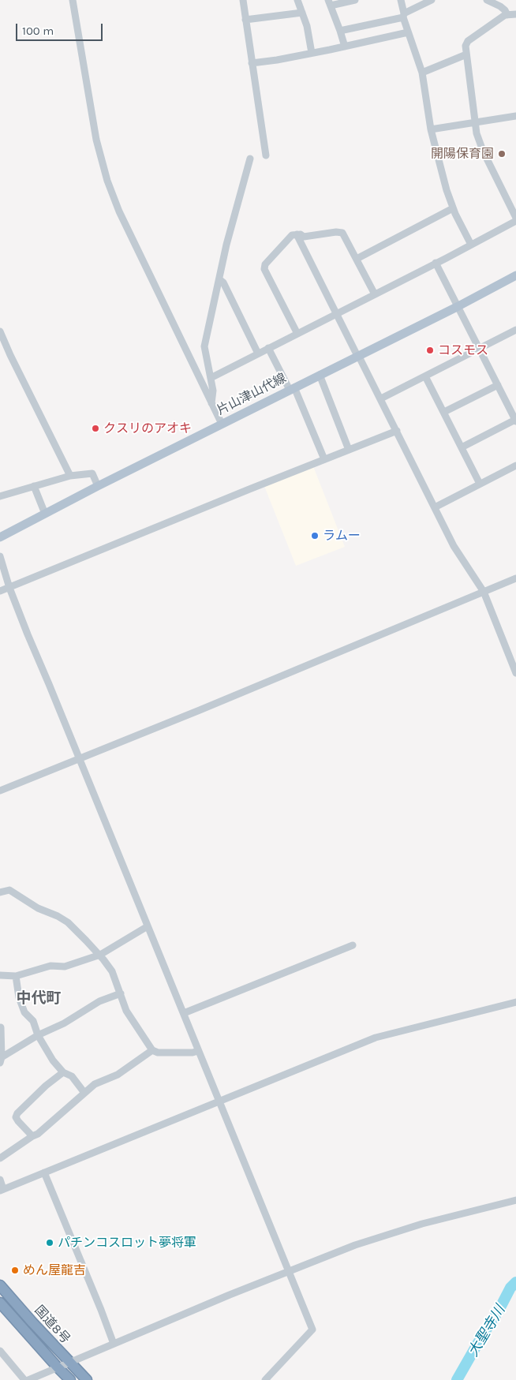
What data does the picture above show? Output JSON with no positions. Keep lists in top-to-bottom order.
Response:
{
  "streets": {
    "highway": ["国道8号"],
    "main road": ["片山津山代線"]
  },
  "districts": ["中代町"],
  "water": ["大聖寺川"],
  "places": [
    "開陽保育園",
    "コスモス",
    "クスリのアオキ",
    "ラムー",
    "パチンコスロット夢将軍",
    "めん屋龍吉"
  ],
  "scale_bar": "100 m"
}
